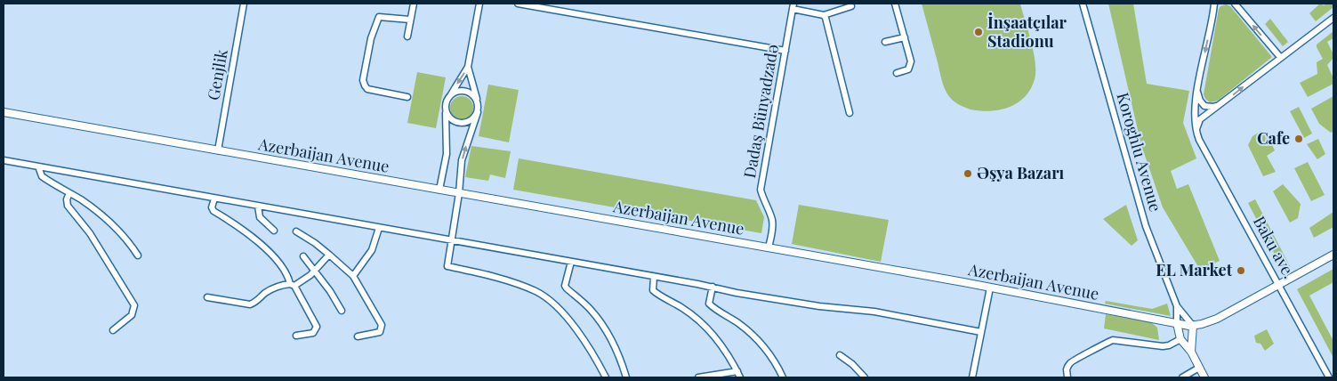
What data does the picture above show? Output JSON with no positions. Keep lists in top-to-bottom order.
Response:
{
  "streets": {
    "street": [
      "Genjlik",
      "Dadaş Bünyadzadə",
      "Koroghlu Avenue",
      "Azerbaijan Avenue",
      "Baku ave."
    ]
  },
  "crossings": [
    ["Genjlik", "Azerbaijan Avenue"],
    ["Dadaş Bünyadzadə", "Azerbaijan Avenue"],
    ["Azerbaijan Avenue", "Baku ave."]
  ],
  "places": [
    "İnşaatçılar Stadionu",
    "Cafe",
    "Əşya Bazarı",
    "EL Market"
  ]
}
